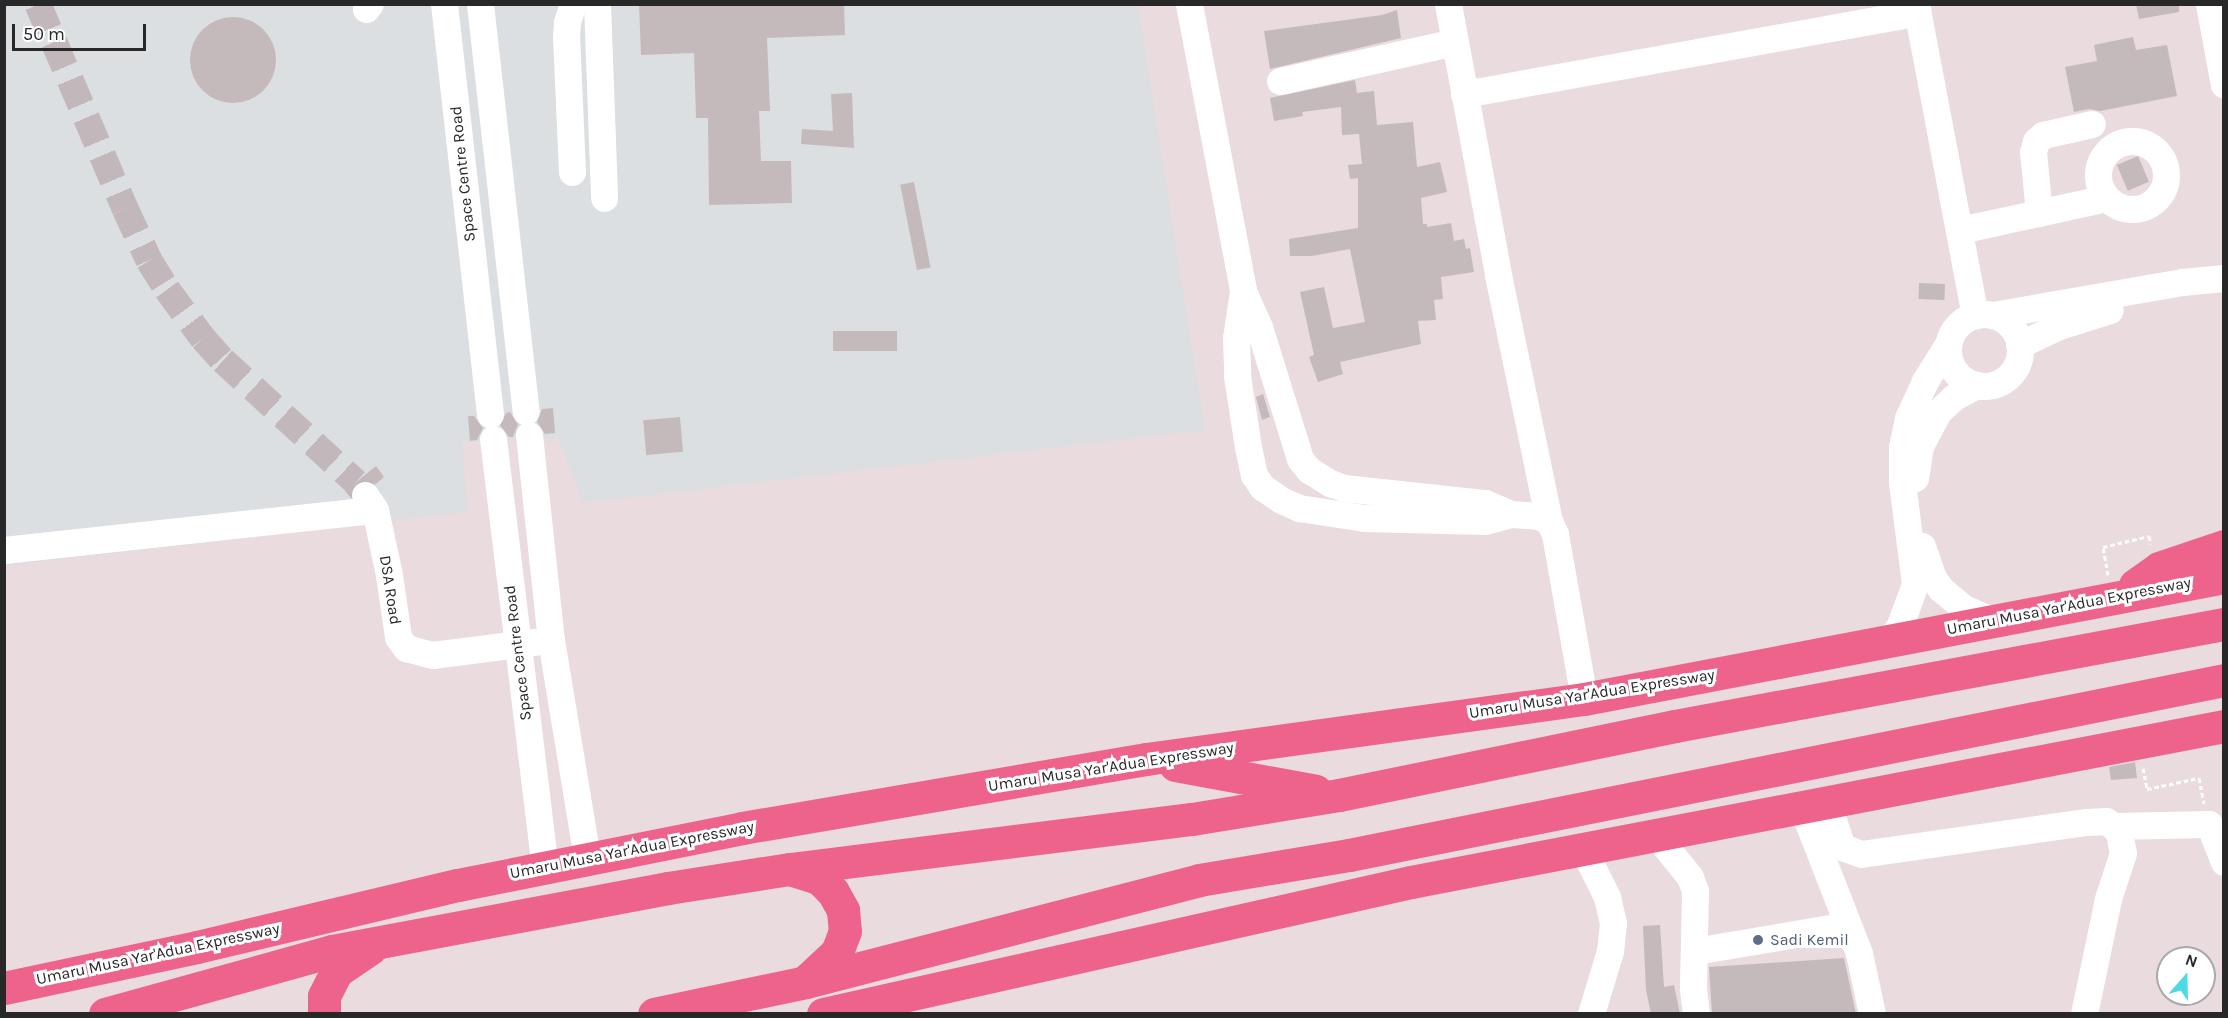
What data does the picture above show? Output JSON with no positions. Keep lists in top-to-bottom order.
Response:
{
  "streets": {
    "highway": ["Umaru Musa Yar'Adua Expressway"],
    "street": ["Space Centre Road", "DSA Road"]
  },
  "crossings": [
    ["Space Centre Road", "DSA Road"],
    ["Space Centre Road", "Umaru Musa Yar'Adua Expressway"]
  ],
  "places": ["Sadi Kemil"],
  "scale_bar": "50 m",
  "north": "top"
}
